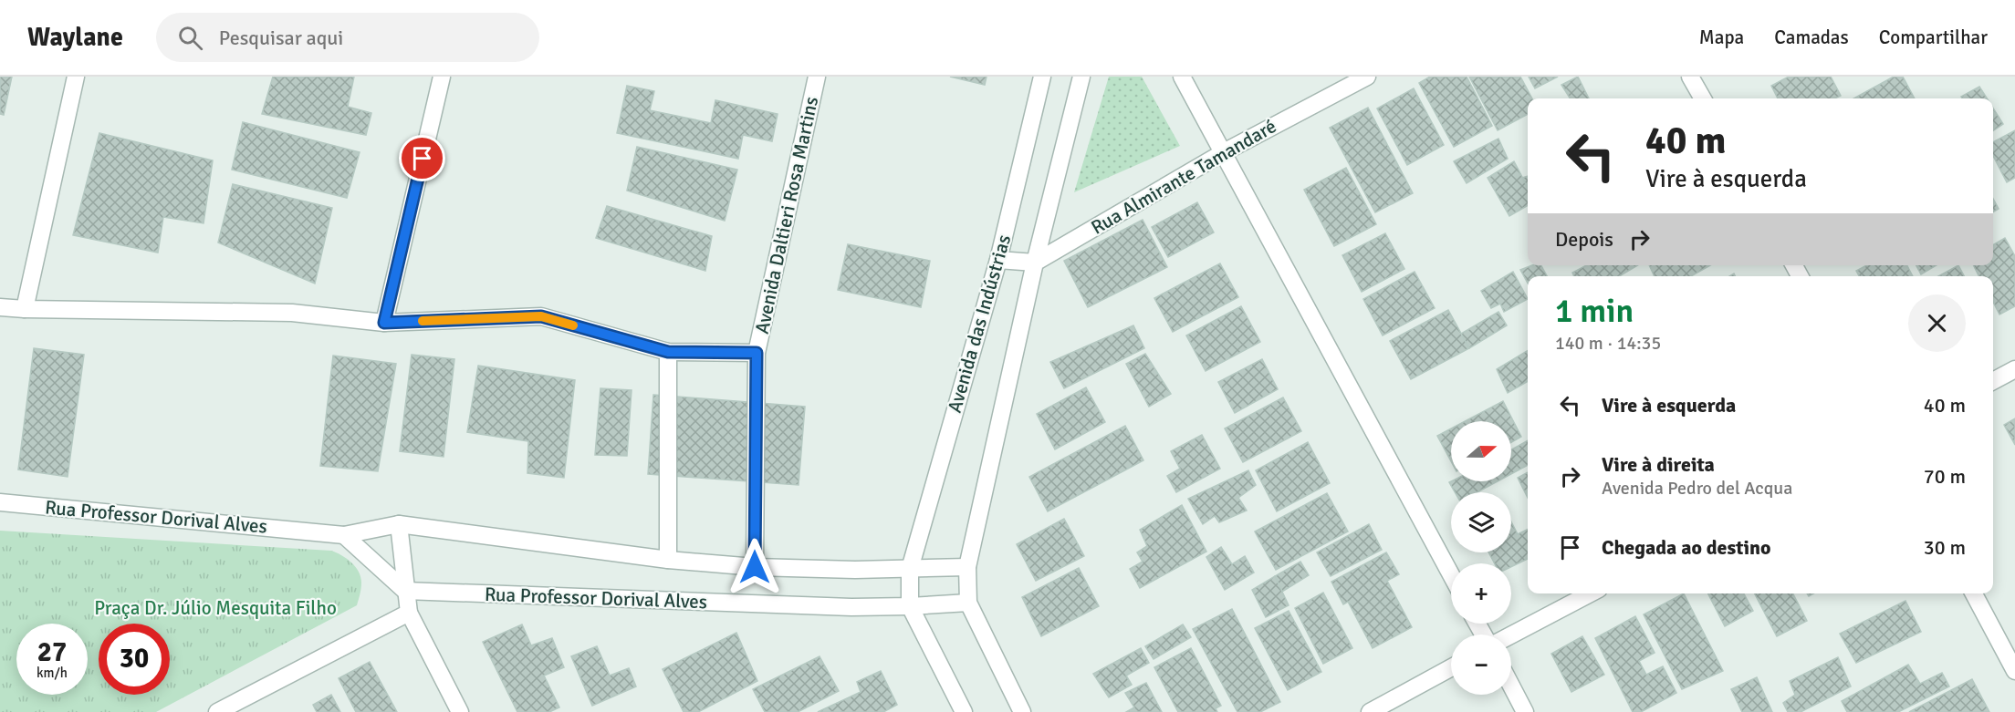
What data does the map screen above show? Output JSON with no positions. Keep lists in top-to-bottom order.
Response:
{
  "streets": {
    "street": [
      "Rua Almirante Tamandaré",
      "Avenida Daltieri Rosa Martins",
      "Avenida das Indústrias",
      "Rua Professor Dorival Alves"
    ]
  },
  "crossings": [
    ["Rua Almirante Tamandaré", "Avenida das Indústrias"],
    ["Avenida Daltieri Rosa Martins", "Rua Professor Dorival Alves"],
    ["Avenida das Indústrias", "Rua Professor Dorival Alves"]
  ],
  "parks": ["Praça Dr. Júlio Mesquita Filho"],
  "north": "right",
  "page": {
    "header": "Waylane",
    "search": "Pesquisar aqui",
    "nav": ["Mapa", "Camadas", "Compartilhar"],
    "turn": ["40 m", "Vire à esquerda"],
    "then": "Depois",
    "heading": ["1 min", "140 m · 14:35"],
    "list": [
      {
        "name": "Vire à esquerda",
        "value": "40 m"
      },
      {
        "name": "Vire à direita",
        "note": "Avenida Pedro del Acqua",
        "value": "70 m"
      },
      {
        "name": "Chegada ao destino",
        "value": "30 m"
      }
    ],
    "map_buttons": ["+", "−"],
    "speed": "27 km/h",
    "limit": "30"
  }
}
